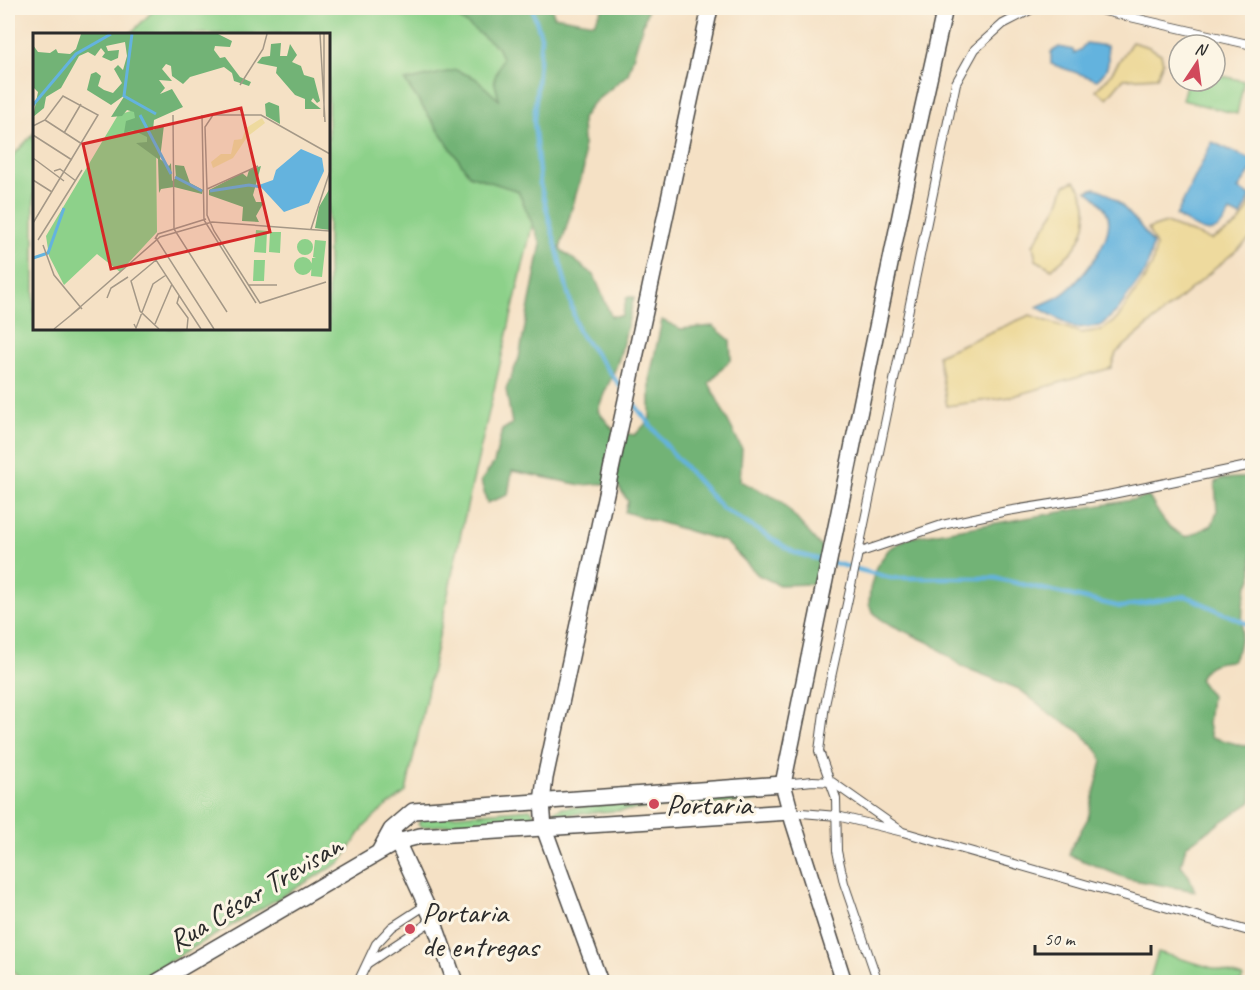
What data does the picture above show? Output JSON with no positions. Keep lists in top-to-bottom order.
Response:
{
  "streets": {
    "street": ["Rua César Trevisan"]
  },
  "places": ["Portaria", "Portaria de entregas"],
  "scale_bar": "50 m",
  "north": "top"
}
